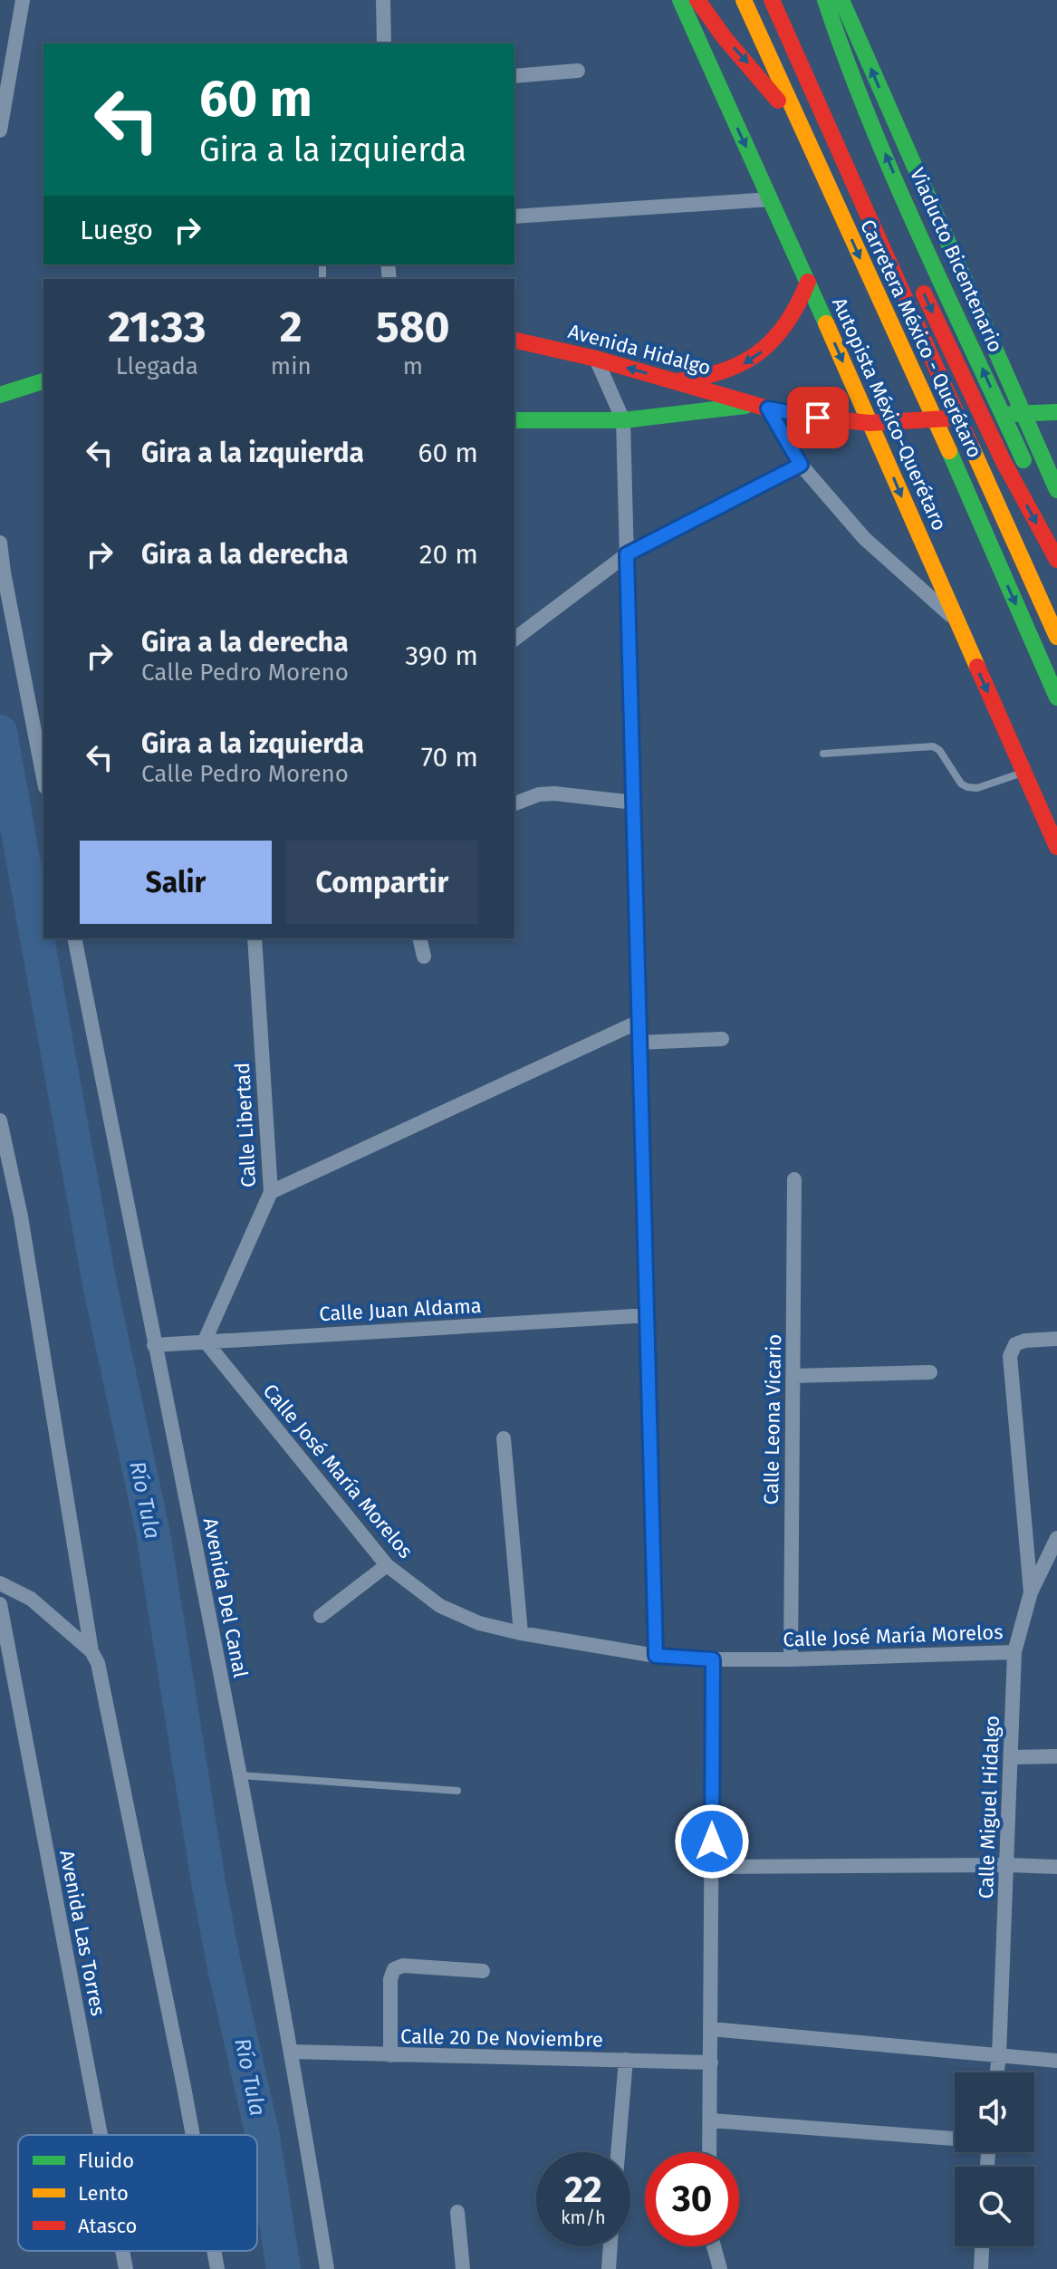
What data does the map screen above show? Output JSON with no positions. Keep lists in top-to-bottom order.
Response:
{
  "streets": {
    "main road": [
      "Viaducto Bicentenario",
      "Carretera México - Querétaro",
      "Avenida Hidalgo",
      "Autopista México-Querétaro"
    ],
    "street": [
      "Calle Libertad",
      "Calle Juan Aldama",
      "Calle Leona Vicario",
      "Calle José María Morelos",
      "Avenida Del Canal",
      "Calle Miguel Hidalgo",
      "Avenida Las Torres",
      "Calle 20 De Noviembre"
    ]
  },
  "crossings": [
    ["Avenida Hidalgo", "Autopista México-Querétaro"],
    ["Calle Libertad", "Calle Juan Aldama"],
    ["Calle Libertad", "Calle José María Morelos"],
    ["Calle Juan Aldama", "Calle José María Morelos"],
    ["Calle Juan Aldama", "Avenida Del Canal"],
    ["Calle Leona Vicario", "Calle José María Morelos"],
    ["Calle José María Morelos", "Calle Miguel Hidalgo"],
    ["Avenida Del Canal", "Calle 20 De Noviembre"]
  ],
  "water": ["Río Tula"],
  "legend": ["Fluido", "Lento", "Atasco"],
  "page": {
    "turn": ["60 m", "Gira a la izquierda"],
    "then": "Luego",
    "eta": [
      "21:33",
      "Llegada",
      "2",
      "min",
      "580",
      "m"
    ],
    "list": [
      {
        "name": "Gira a la izquierda",
        "value": "60 m"
      },
      {
        "name": "Gira a la derecha",
        "value": "20 m"
      },
      {
        "name": "Gira a la derecha",
        "note": "Calle Pedro Moreno",
        "value": "390 m"
      },
      {
        "name": "Gira a la izquierda",
        "note": "Calle Pedro Moreno",
        "value": "70 m"
      }
    ],
    "buttons": ["Salir", "Compartir"],
    "speed": "22 km/h",
    "limit": "30"
  }
}
